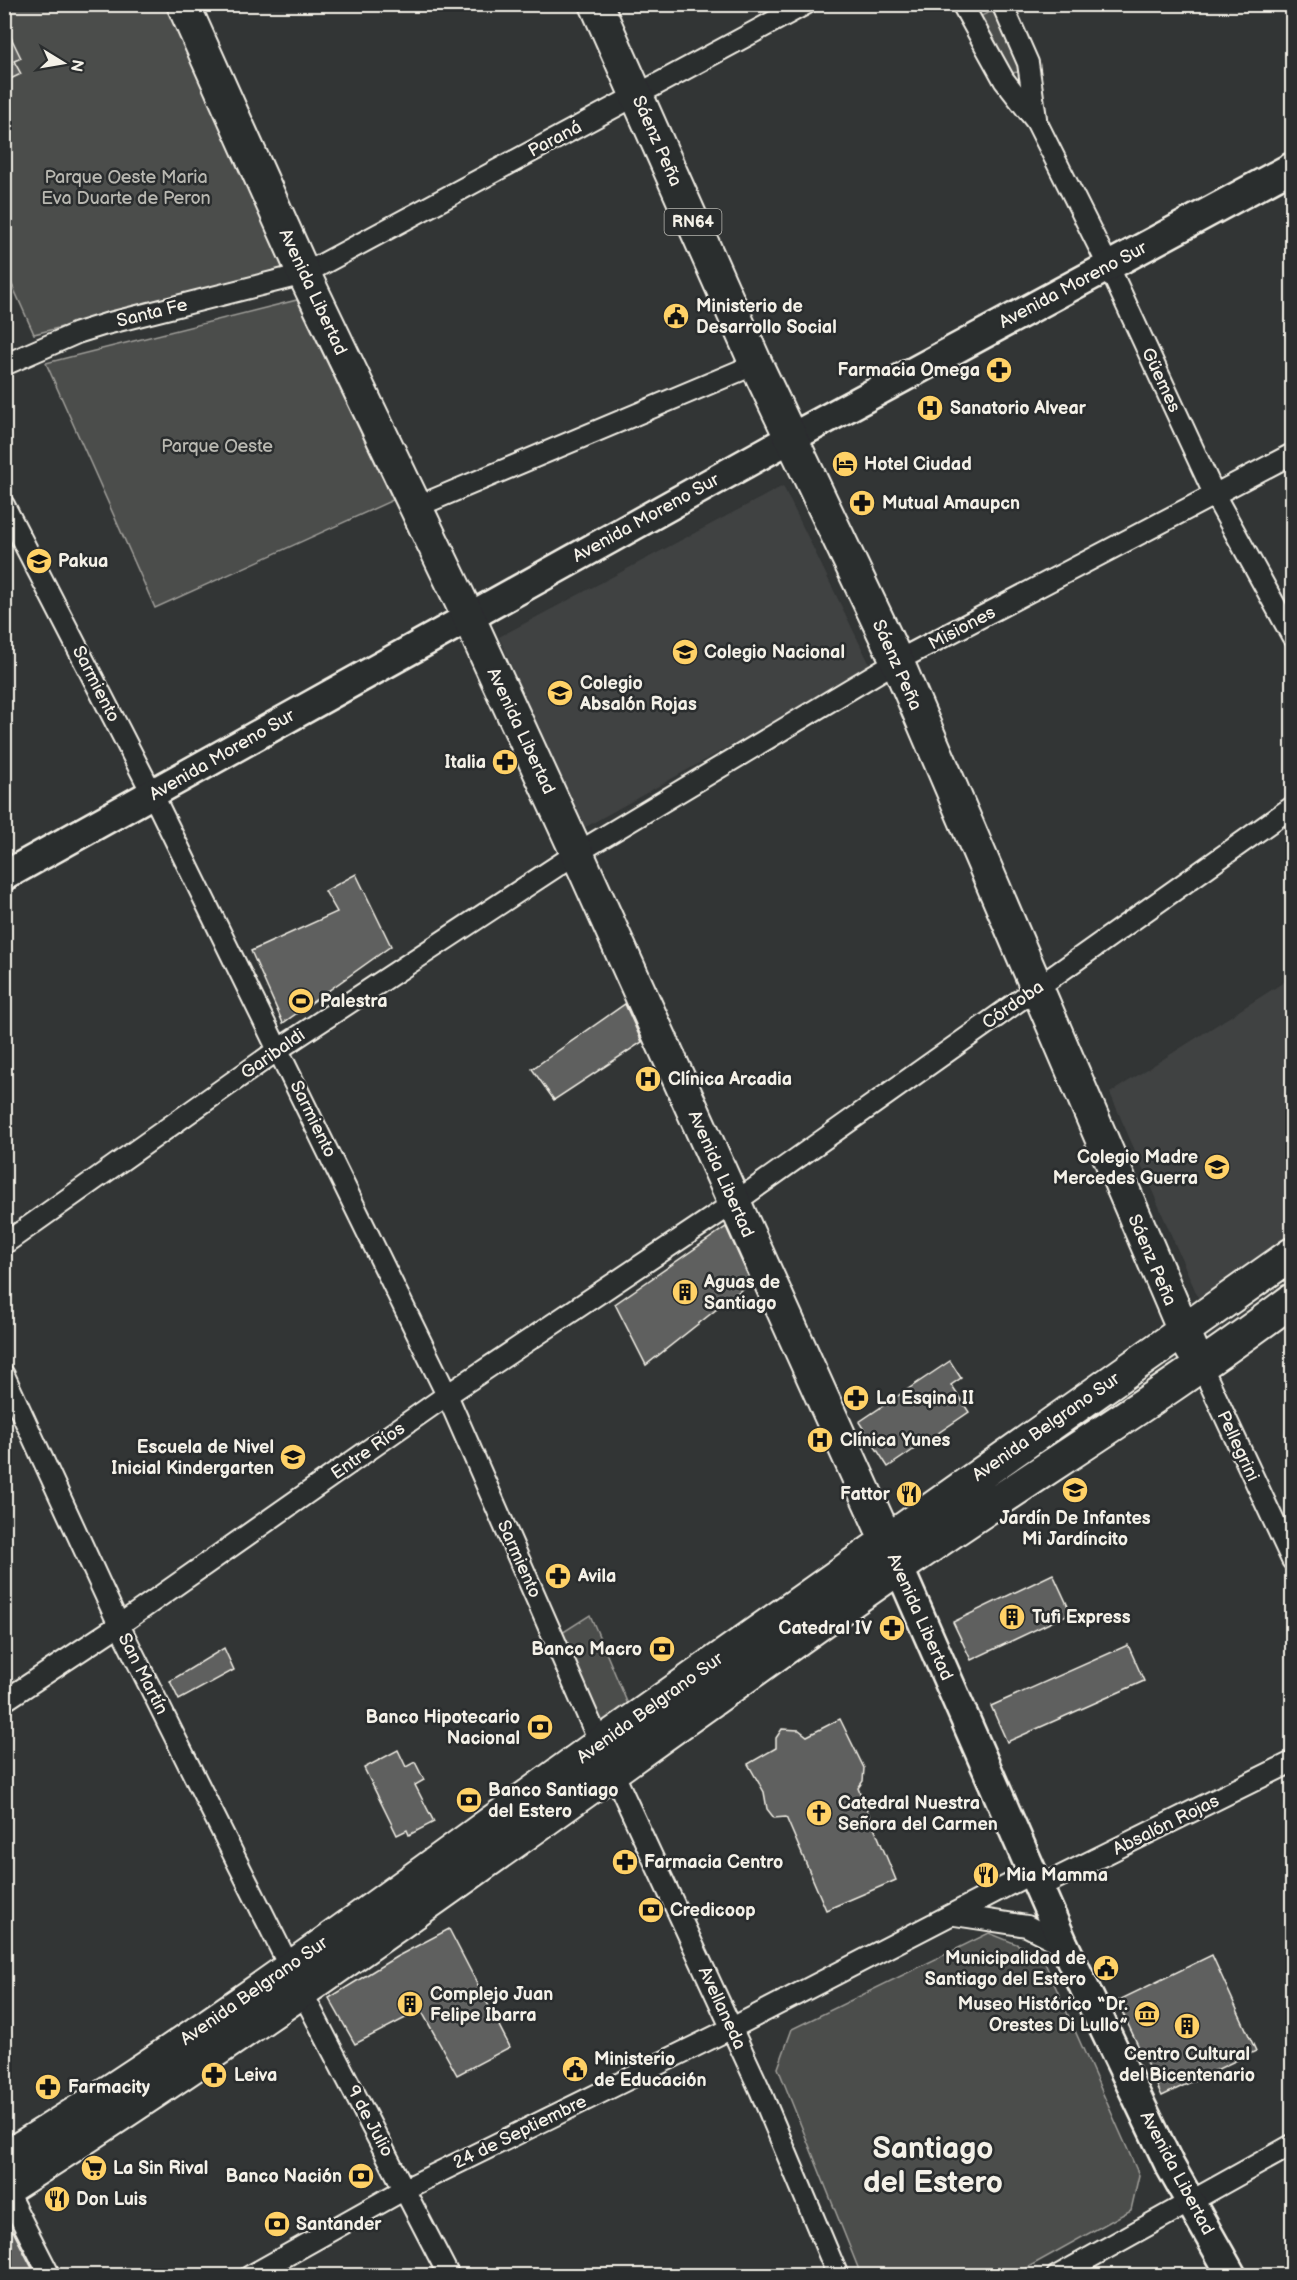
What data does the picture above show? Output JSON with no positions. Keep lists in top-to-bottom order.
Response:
{
  "streets": {
    "main road": [
      "Sáenz Peña",
      "RN64",
      "Avenida Libertad",
      "Avenida Belgrano Sur",
      "Pellegrini"
    ],
    "street": [
      "Paraná",
      "Avenida Moreno Sur",
      "Santa Fe",
      "Güemes",
      "Misiones",
      "Sarmiento",
      "Córdoba",
      "Garibaldi",
      "Entre Ríos",
      "San Martín",
      "Absalón Rojas",
      "Avellaneda",
      "9 de Julio",
      "24 de Septiembre"
    ]
  },
  "crossings": [
    ["Paraná", "Sáenz Peña"],
    ["Paraná", "Avenida Libertad"],
    ["Paraná", "Santa Fe"],
    ["Sáenz Peña", "Avenida Moreno Sur"],
    ["Sáenz Peña", "Misiones"],
    ["Sáenz Peña", "Córdoba"],
    ["Sáenz Peña", "Avenida Belgrano Sur"],
    ["Sáenz Peña", "Pellegrini"],
    ["Avenida Moreno Sur", "Avenida Libertad"],
    ["Avenida Moreno Sur", "Güemes"],
    ["Avenida Moreno Sur", "Sarmiento"],
    ["Avenida Libertad", "Santa Fe"],
    ["Avenida Libertad", "Misiones"],
    ["Avenida Libertad", "Córdoba"],
    ["Avenida Libertad", "Garibaldi"],
    ["Avenida Libertad", "Avenida Belgrano Sur"],
    ["Avenida Libertad", "Entre Ríos"],
    ["Avenida Libertad", "Absalón Rojas"],
    ["Avenida Libertad", "24 de Septiembre"],
    ["Güemes", "Misiones"],
    ["Misiones", "Garibaldi"],
    ["Sarmiento", "Garibaldi"],
    ["Sarmiento", "Avenida Belgrano Sur"],
    ["Sarmiento", "Entre Ríos"],
    ["Sarmiento", "Avellaneda"],
    ["Córdoba", "Entre Ríos"],
    ["Avenida Belgrano Sur", "Pellegrini"],
    ["Avenida Belgrano Sur", "San Martín"],
    ["Avenida Belgrano Sur", "Avellaneda"],
    ["Avenida Belgrano Sur", "9 de Julio"],
    ["Entre Ríos", "San Martín"],
    ["San Martín", "9 de Julio"],
    ["Absalón Rojas", "24 de Septiembre"],
    ["Avellaneda", "24 de Septiembre"],
    ["9 de Julio", "24 de Septiembre"]
  ],
  "districts": ["Santiago del Estero"],
  "parks": ["Parque Oeste Maria Eva Duarte de Peron", "Parque Oeste"],
  "places": {
    "public building": ["Ministerio de Desarrollo Social", "Municipalidad de Santiago del Estero", "Ministerio de Educación"],
    "pharmacy": [
      "Farmacia Omega",
      "Mutual Amaupcn",
      "Italia",
      "La Esqina II",
      "Avila",
      "Catedral IV",
      "Farmacia Centro",
      "Leiva",
      "Farmacity"
    ],
    "hospital": ["Sanatorio Alvear", "Clínica Arcadia", "Clínica Yunes"],
    "hotel": ["Hotel Ciudad"],
    "school or university": [
      "Pakua",
      "Colegio Nacional",
      "Colegio Absalón Rojas",
      "Colegio Madre Mercedes Guerra",
      "Escuela de Nivel Inicial Kindergarten",
      "Jardín De Infantes Mi Jardíncito"
    ],
    "sports": ["Palestra"],
    "building": [
      "Aguas de Santiago",
      "Tufi Express",
      "Complejo Juan Felipe Ibarra",
      "Centro Cultural del Bicentenario"
    ],
    "restaurant": ["Fattor", "Mia Mamma", "Don Luis"],
    "bank": [
      "Banco Macro",
      "Banco Hipotecario Nacional",
      "Banco Santiago del Estero",
      "Credicoop",
      "Banco Nación",
      "Santander"
    ],
    "church": ["Catedral Nuestra Señora del Carmen"],
    "museum": ["Museo Histórico “Dr. Orestes Di Lullo”"],
    "supermarket": ["La Sin Rival"]
  },
  "north": "right"
}
